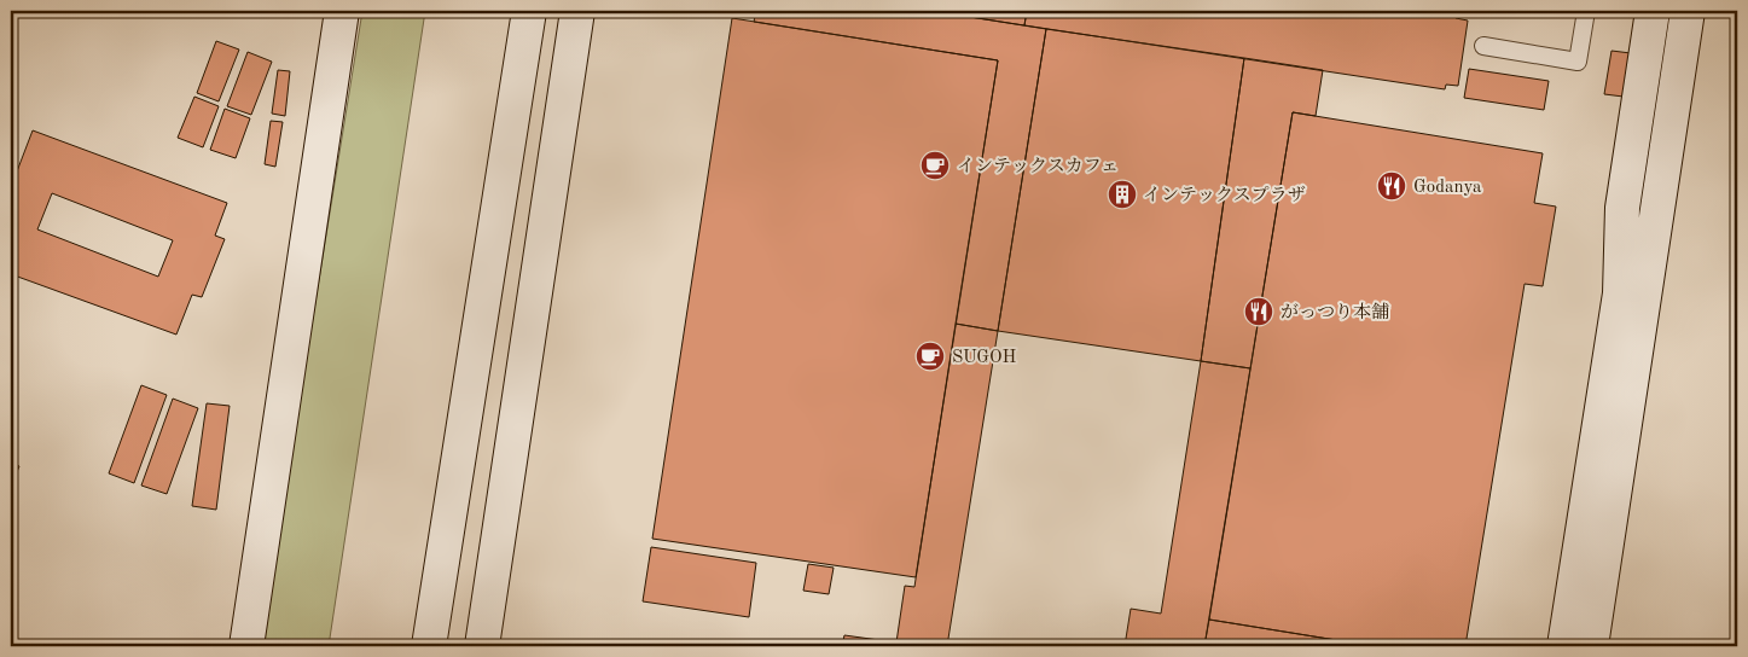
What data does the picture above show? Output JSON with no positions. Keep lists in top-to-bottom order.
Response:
{
  "places": {
    "cafe": ["インテックスカフェ", "SUGOH"],
    "restaurant": ["Godanya", "がっつり本舗"],
    "building": ["インテックスプラザ"]
  }
}
